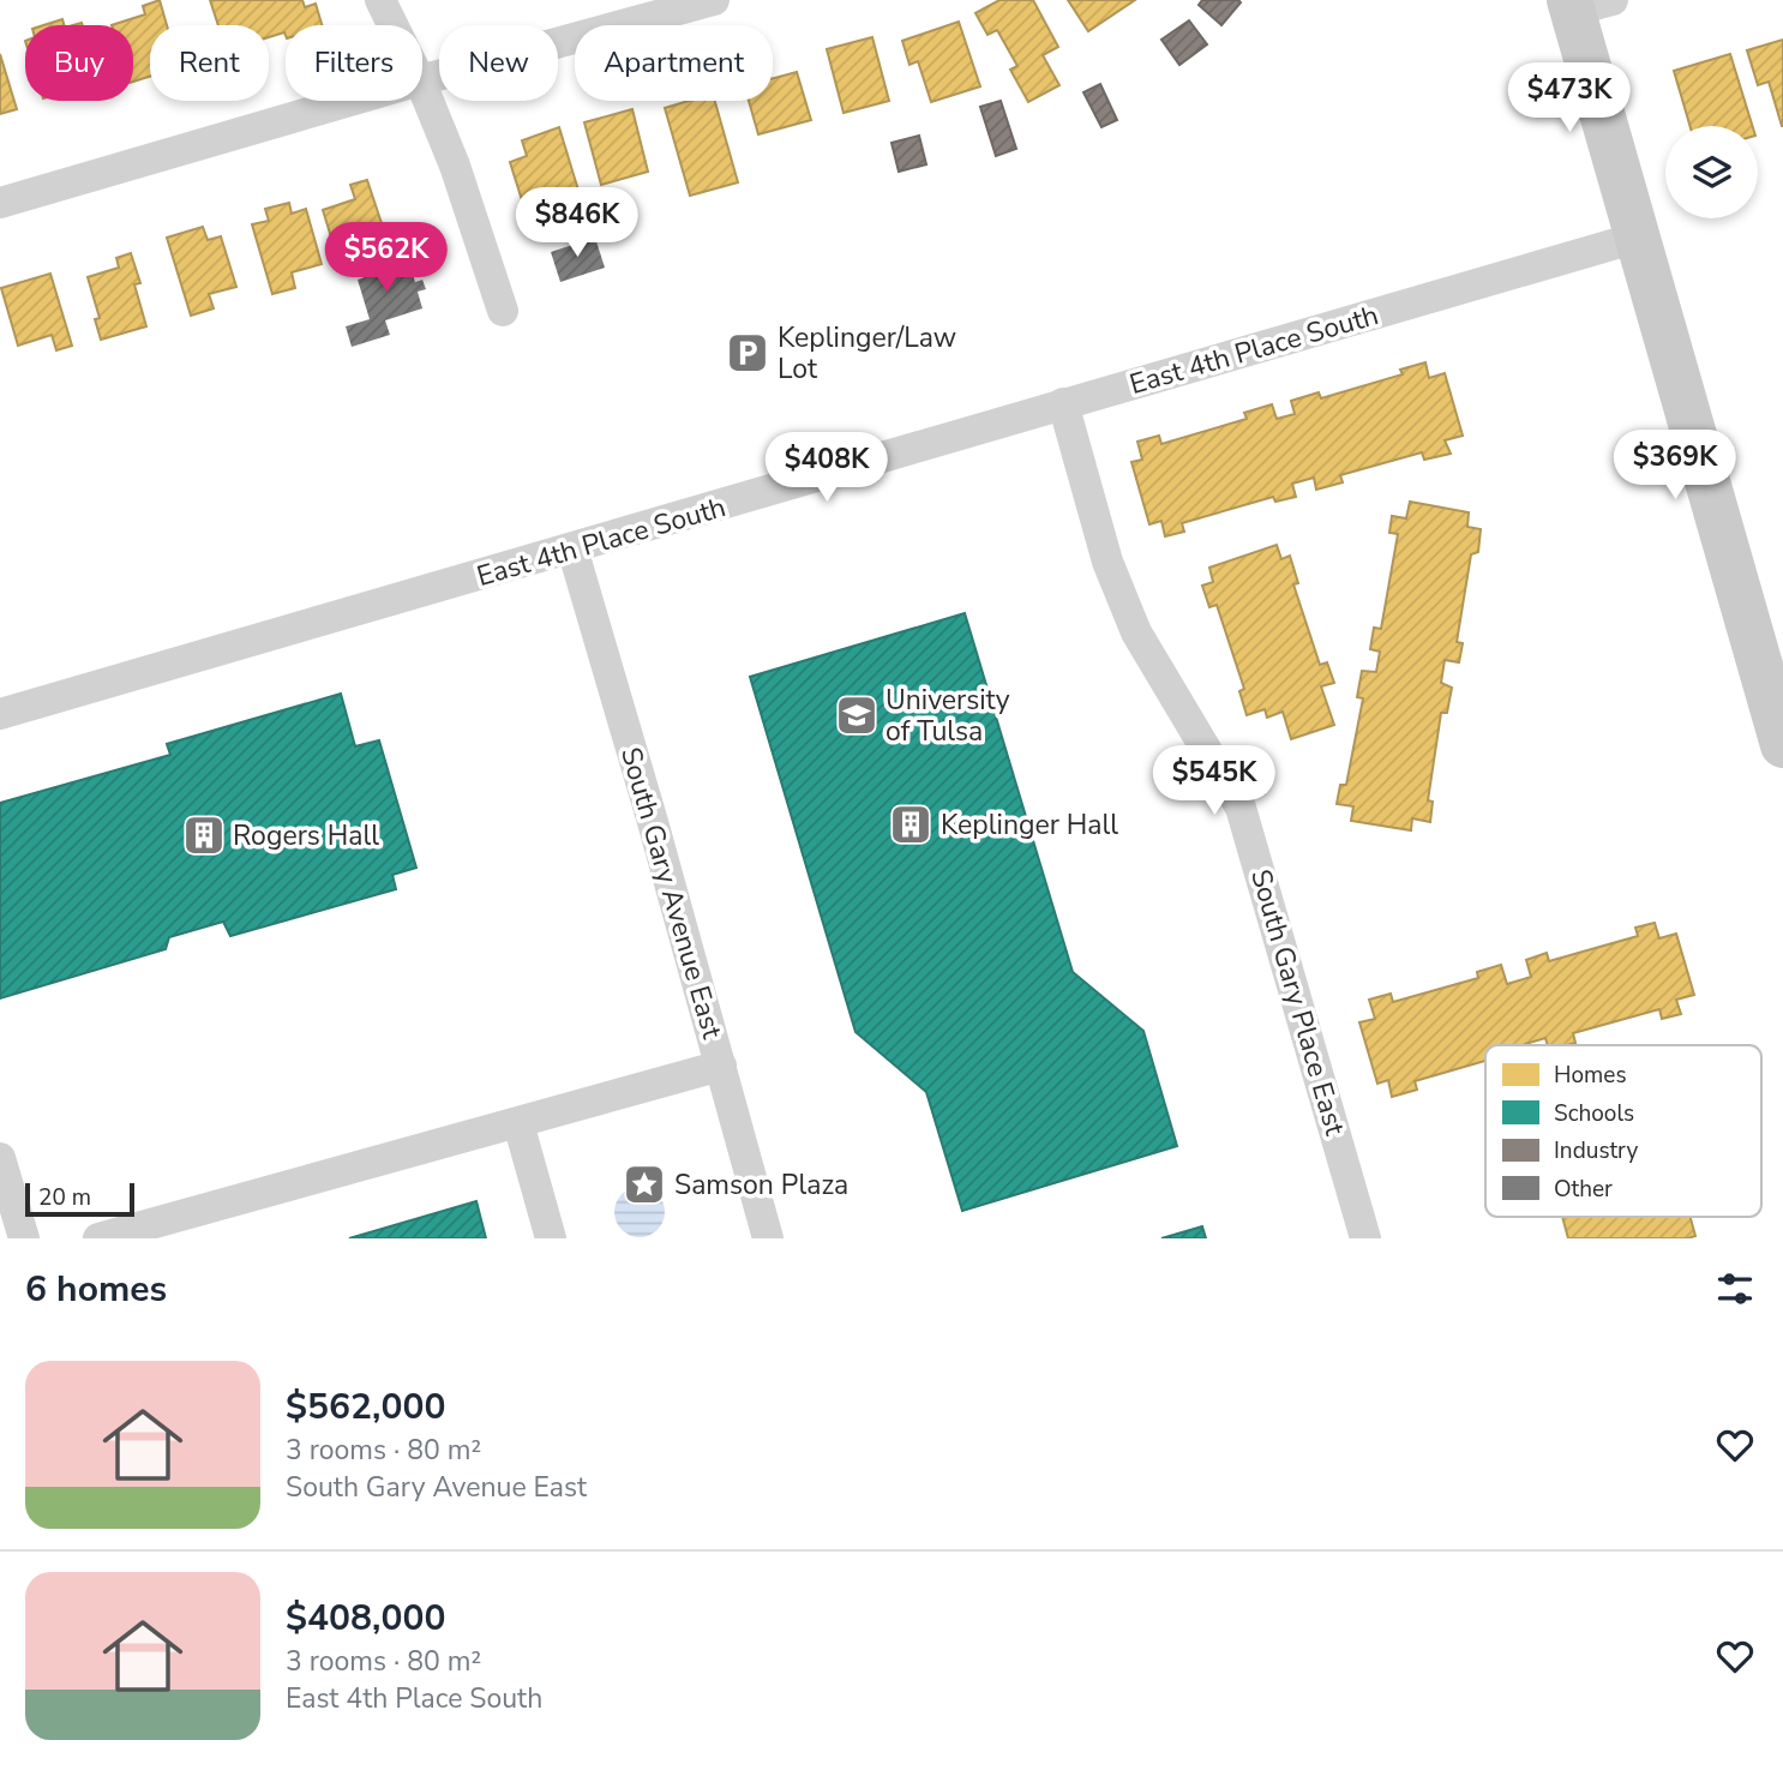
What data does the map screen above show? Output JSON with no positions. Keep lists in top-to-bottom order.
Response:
{
  "streets": {
    "street": ["East 4th Place South", "South Gary Avenue East", "South Gary Place East"]
  },
  "crossings": [
    ["East 4th Place South", "South Gary Avenue East"],
    ["East 4th Place South", "South Gary Place East"]
  ],
  "places": {
    "parking": ["Keplinger/Law Lot"],
    "school or university": ["University of Tulsa"],
    "building": ["Keplinger Hall", "Rogers Hall"],
    "place": ["Samson Plaza"]
  },
  "legend": [
    "Homes",
    "Schools",
    "Industry",
    "Other"
  ],
  "scale_bar": "20 m",
  "page": {
    "chip": [
      "Buy",
      "Rent",
      "Filters",
      "New",
      "Apartment"
    ],
    "price": [
      "$473K",
      "$846K",
      "$562K",
      "$369K",
      "$408K",
      "$545K"
    ],
    "scale": "20 m",
    "heading": "6 homes",
    "list": [
      {
        "name": "$562,000",
        "note": "3 rooms · 80 m² · South Gary Avenue East"
      },
      {
        "name": "$408,000",
        "note": "3 rooms · 80 m² · East 4th Place South"
      }
    ]
  }
}
